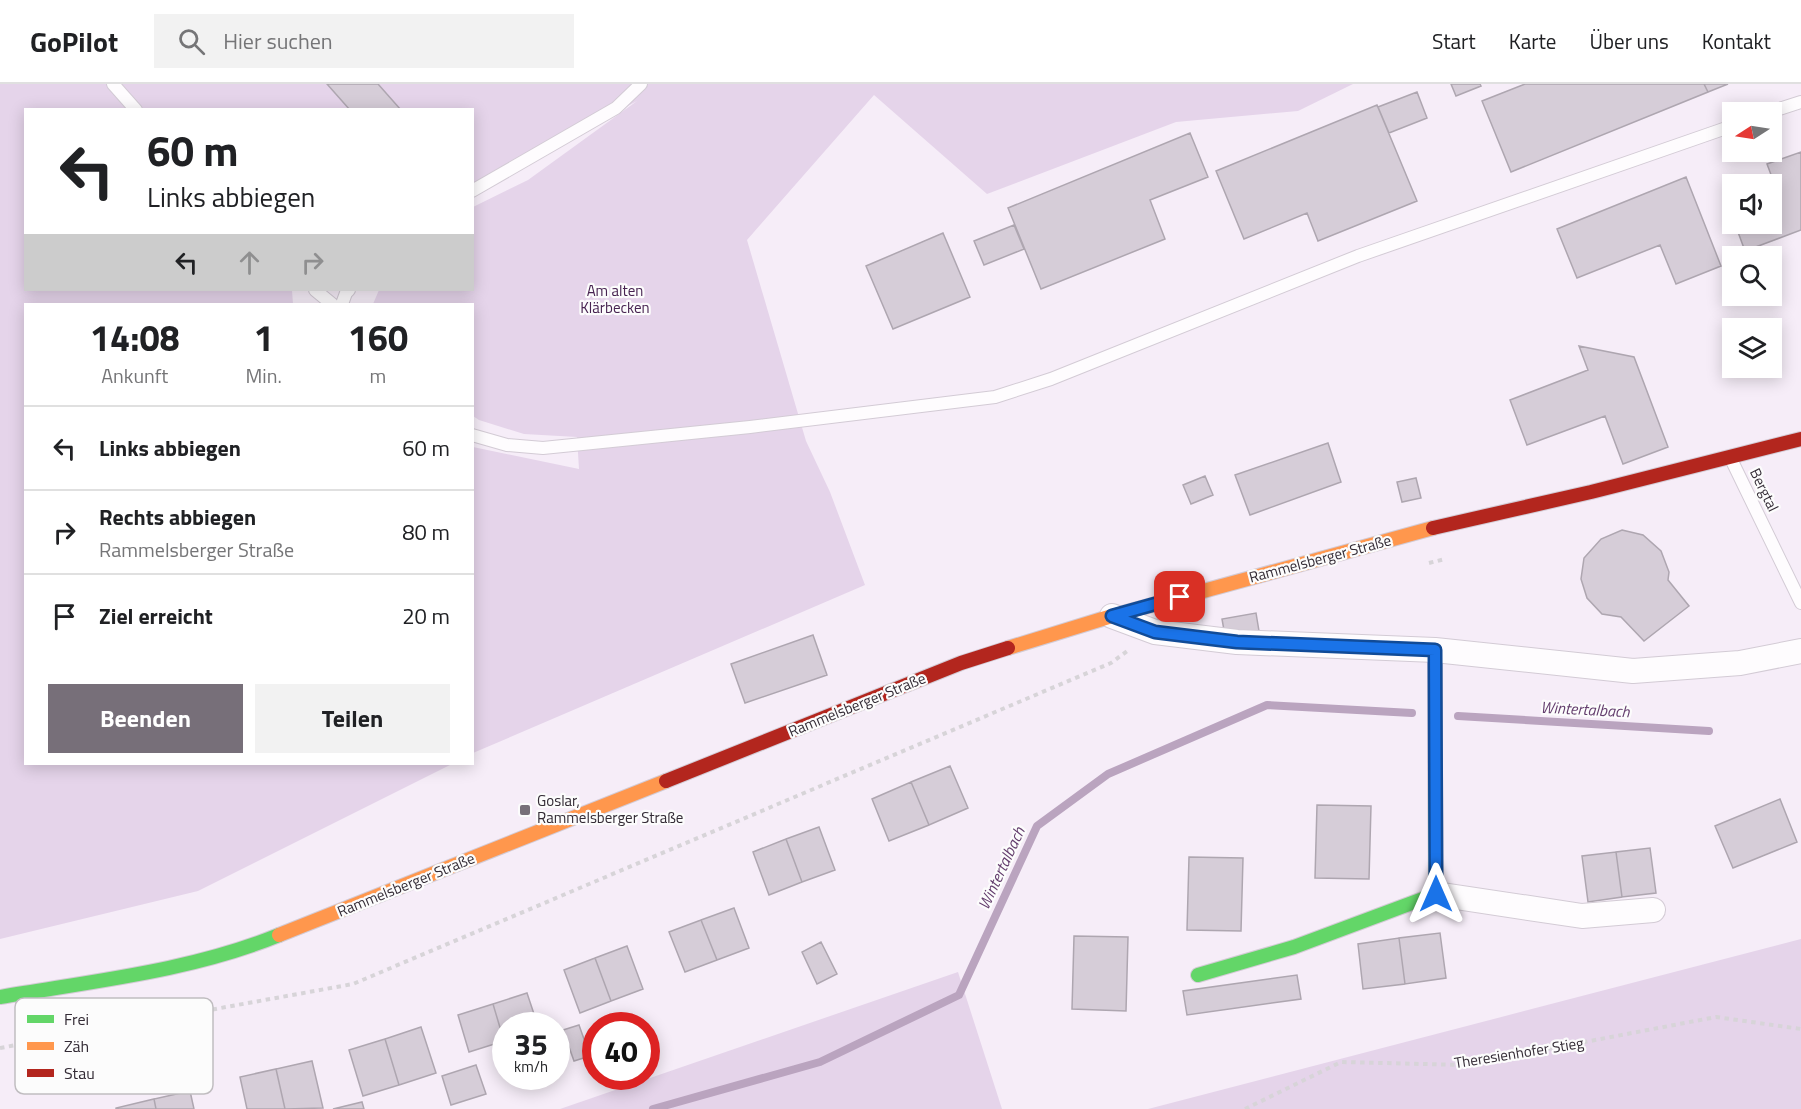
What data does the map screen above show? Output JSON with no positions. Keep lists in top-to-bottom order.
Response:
{
  "streets": {
    "street": ["Bergtal", "Rammelsberger Straße"],
    "path": ["Theresienhofer Stieg"]
  },
  "crossings": [
    ["Bergtal", "Rammelsberger Straße"]
  ],
  "water": ["Wintertalbach"],
  "parks": ["Am alten Klärbecken"],
  "places": {
    "transit": ["Goslar, Rammelsberger Straße"]
  },
  "legend": ["Frei", "Zäh", "Stau"],
  "north": "left",
  "page": {
    "header": "GoPilot",
    "search": "Hier suchen",
    "nav": [
      "Start",
      "Karte",
      "Über uns",
      "Kontakt"
    ],
    "turn": ["60 m", "Links abbiegen"],
    "eta": [
      "14:08",
      "Ankunft",
      "1",
      "Min.",
      "160",
      "m"
    ],
    "list": [
      {
        "name": "Links abbiegen",
        "value": "60 m"
      },
      {
        "name": "Rechts abbiegen",
        "note": "Rammelsberger Straße",
        "value": "80 m"
      },
      {
        "name": "Ziel erreicht",
        "value": "20 m"
      }
    ],
    "buttons": ["Beenden", "Teilen"],
    "speed": "35 km/h",
    "limit": "40"
  }
}
